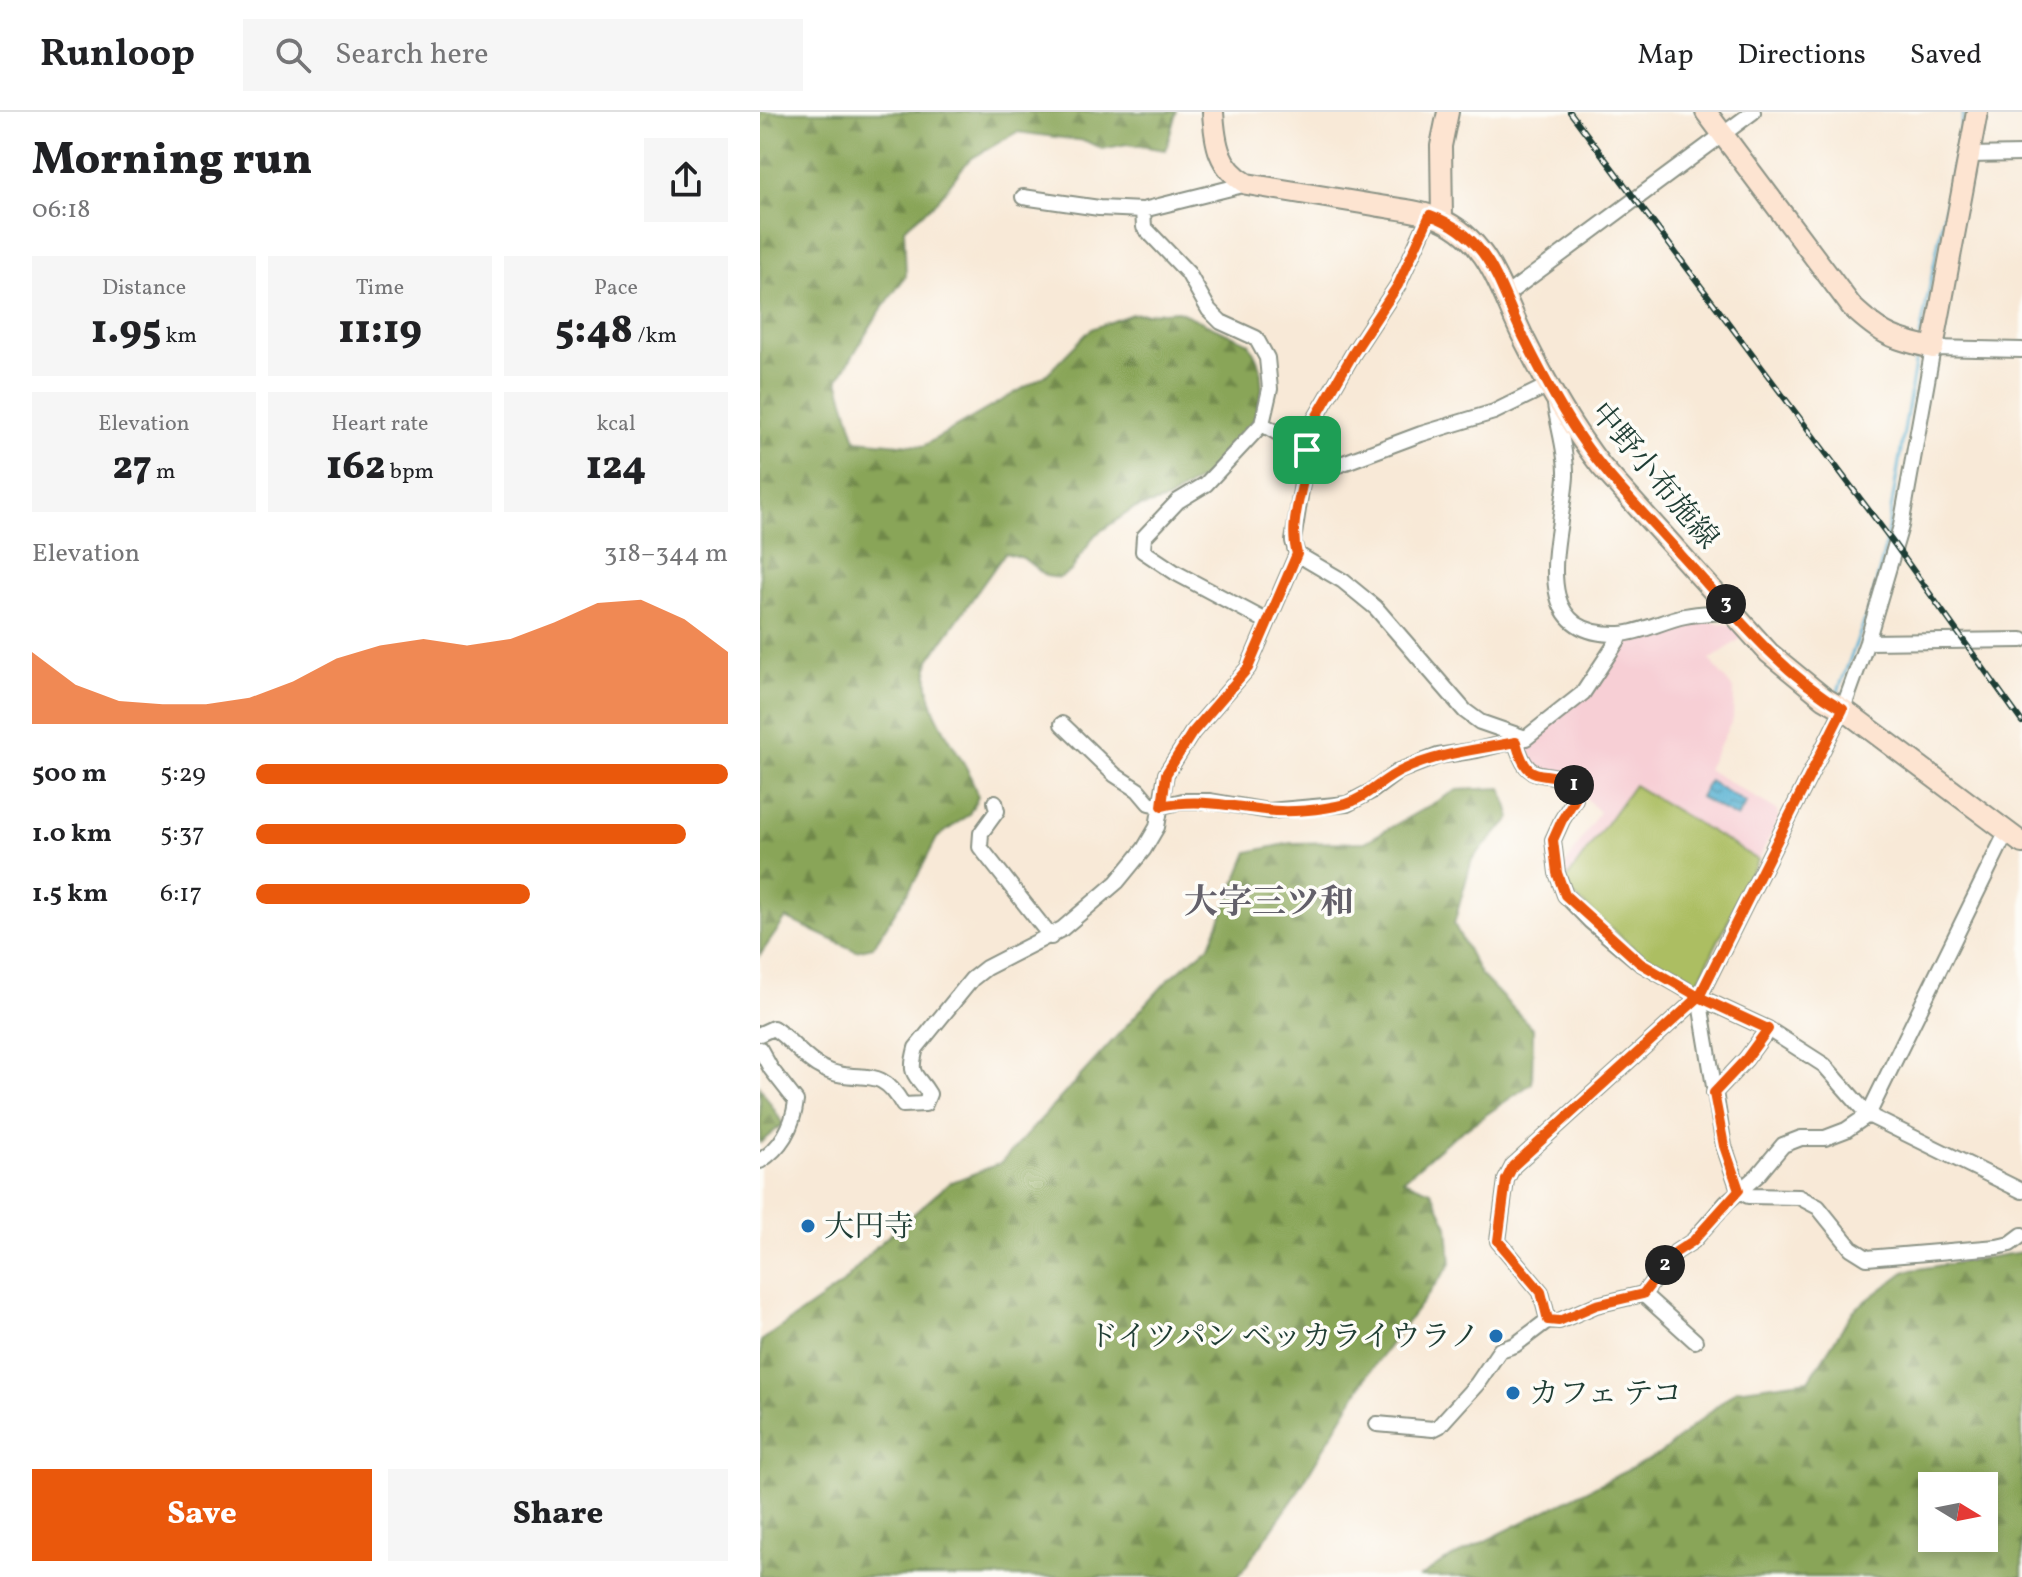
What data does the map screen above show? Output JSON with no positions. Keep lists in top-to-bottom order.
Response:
{
  "streets": {
    "main road": ["中野小布施線"]
  },
  "districts": ["大字三ツ和"],
  "places": ["大円寺", "ドイツパン ベッカライウラノ", "カフェ テコ"],
  "north": "right",
  "page": {
    "header": "Runloop",
    "search": "Search here",
    "nav": ["Map", "Directions", "Saved"],
    "heading": ["Morning run", "06:18"],
    "stats": [
      ["Distance", "1.95 km"],
      ["Time", "11:19"],
      ["Pace", "5:48 /km"],
      ["Elevation", "27 m"],
      ["Heart rate", "162 bpm"],
      ["kcal", "124"]
    ],
    "chart": ["Elevation", "318–344 m"],
    "pins": ["3", "1", "2"],
    "list": [
      {
        "name": "500 m",
        "note": "5:29"
      },
      {
        "name": "1.0 km",
        "note": "5:37"
      },
      {
        "name": "1.5 km",
        "note": "6:17"
      }
    ],
    "buttons": ["Save", "Share"]
  }
}
